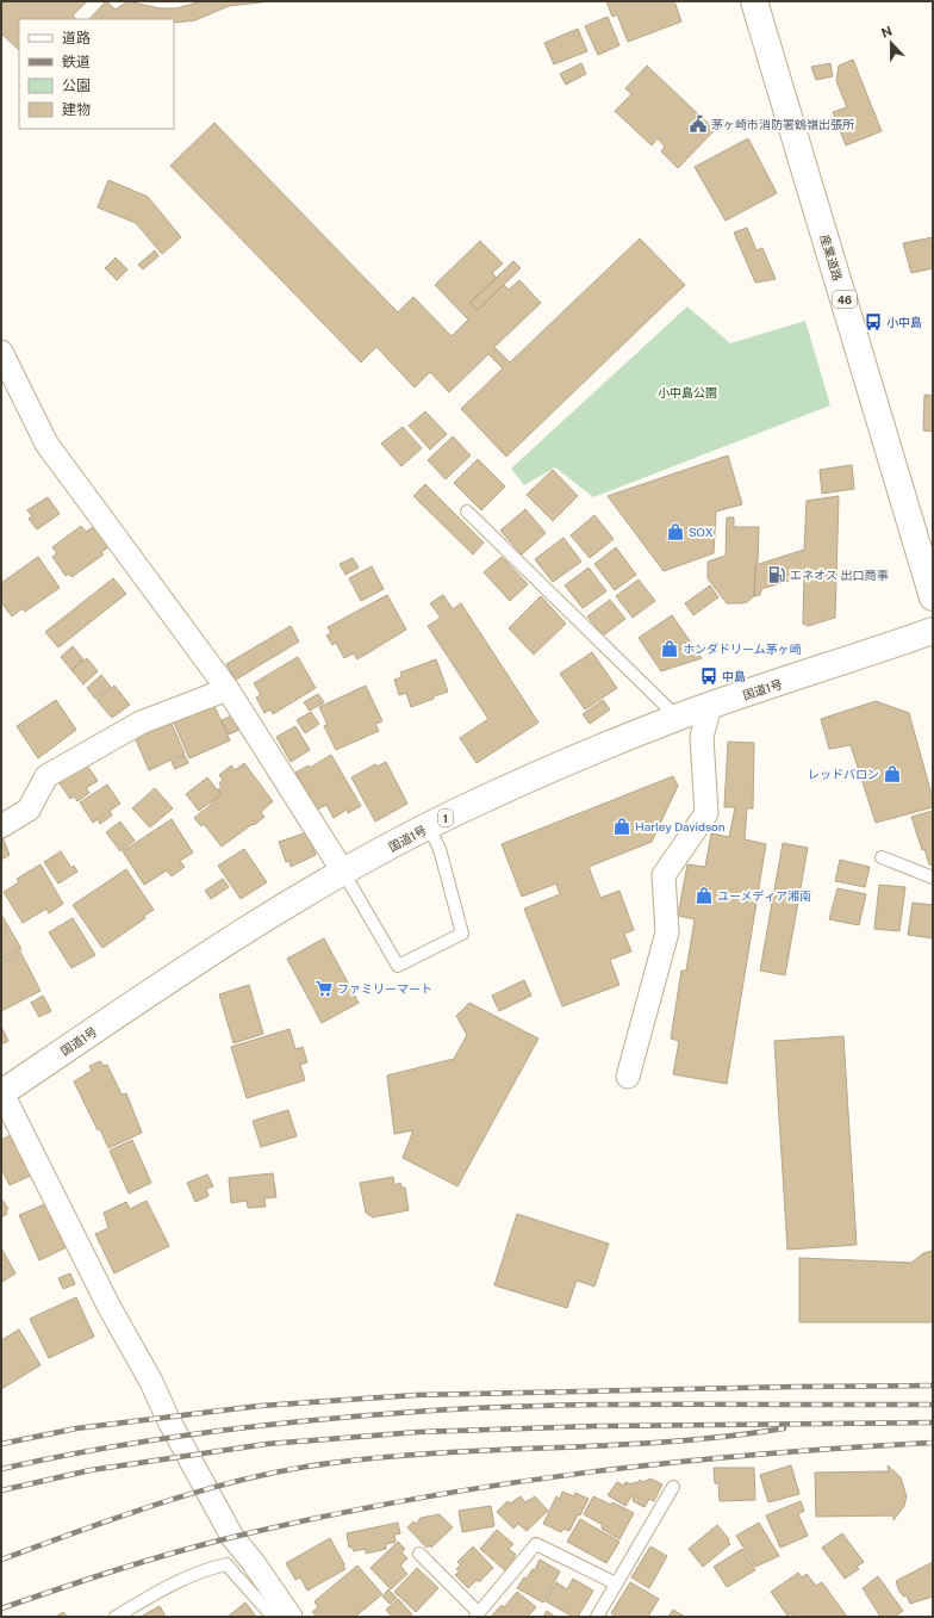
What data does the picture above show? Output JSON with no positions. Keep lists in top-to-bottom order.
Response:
{
  "streets": {
    "main road": [
      "産業道路",
      "46",
      "国道1号",
      "1"
    ]
  },
  "parks": ["小中島公園"],
  "places": {
    "public building": ["茅ヶ崎市消防署鶴嶺出張所"],
    "bus stop": ["小中島", "中島"],
    "shop": [
      "SOX",
      "ホンダドリーム茅ヶ崎",
      "レッドバロン",
      "Harley Davidson",
      "ユーメディア湘南"
    ],
    "fuel station": ["エネオス 出口商事"],
    "supermarket": ["ファミリーマート"]
  },
  "legend": [
    "道路",
    "鉄道",
    "公園",
    "建物"
  ],
  "north": "top"
}
